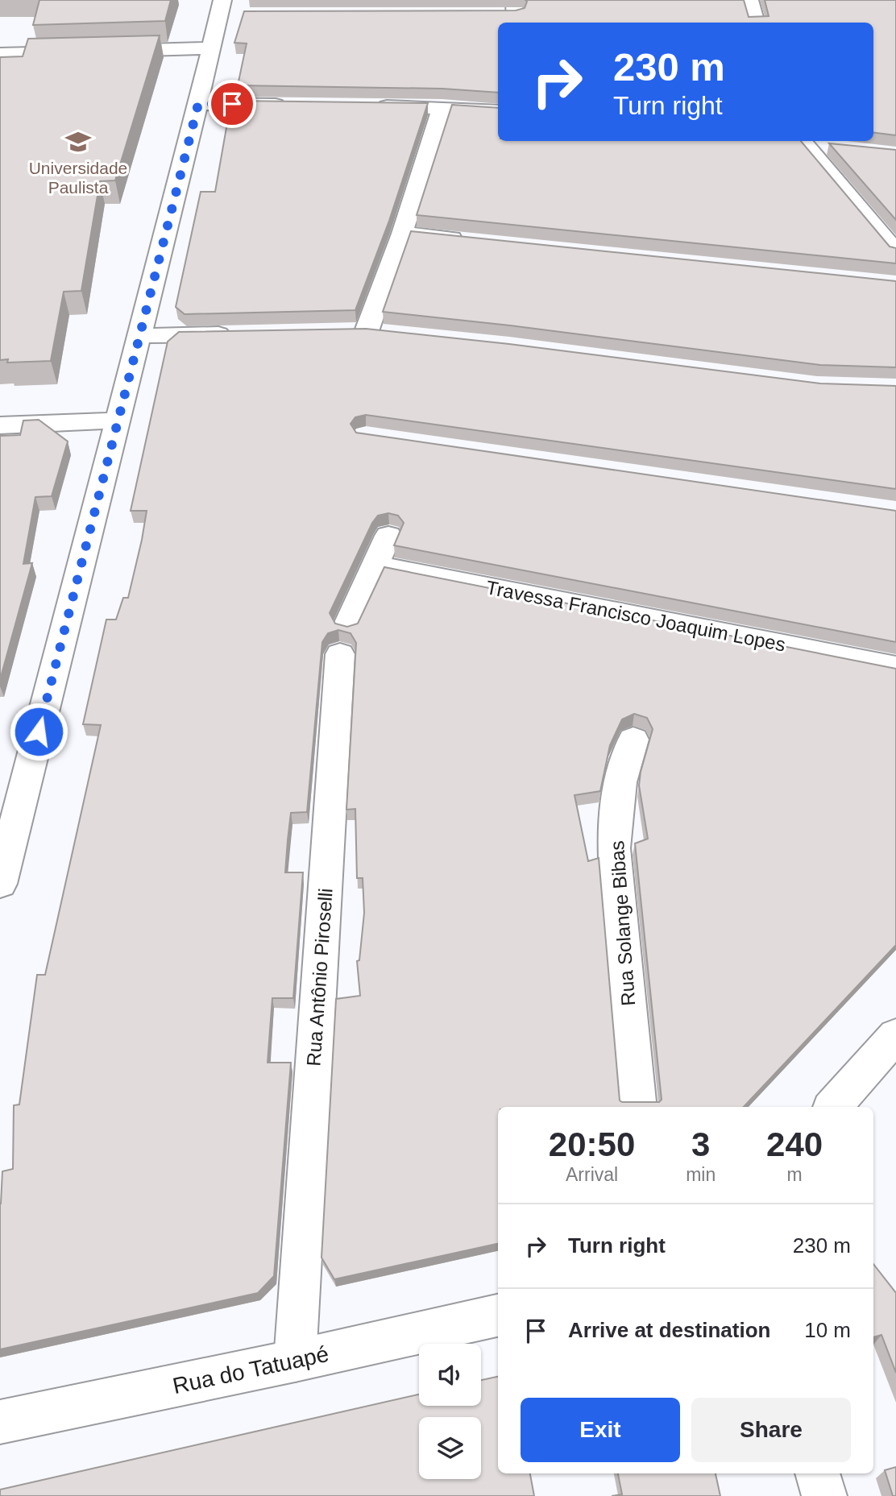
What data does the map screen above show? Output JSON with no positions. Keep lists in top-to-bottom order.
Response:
{
  "streets": {
    "street": [
      "Travessa Francisco Joaquim Lopes",
      "Rua Solange Bibas",
      "Rua Antônio Piroselli",
      "Rua do Tatuapé"
    ]
  },
  "crossings": [
    ["Travessa Francisco Joaquim Lopes", "Rua Antônio Piroselli"],
    ["Rua Antônio Piroselli", "Rua do Tatuapé"]
  ],
  "places": {
    "school or university": ["Universidade Paulista"]
  },
  "page": {
    "turn": ["230 m", "Turn right"],
    "eta": [
      "20:50",
      "Arrival",
      "3",
      "min",
      "240",
      "m"
    ],
    "list": [
      {
        "name": "Turn right",
        "value": "230 m"
      },
      {
        "name": "Arrive at destination",
        "value": "10 m"
      }
    ],
    "buttons": ["Exit", "Share"]
  }
}
